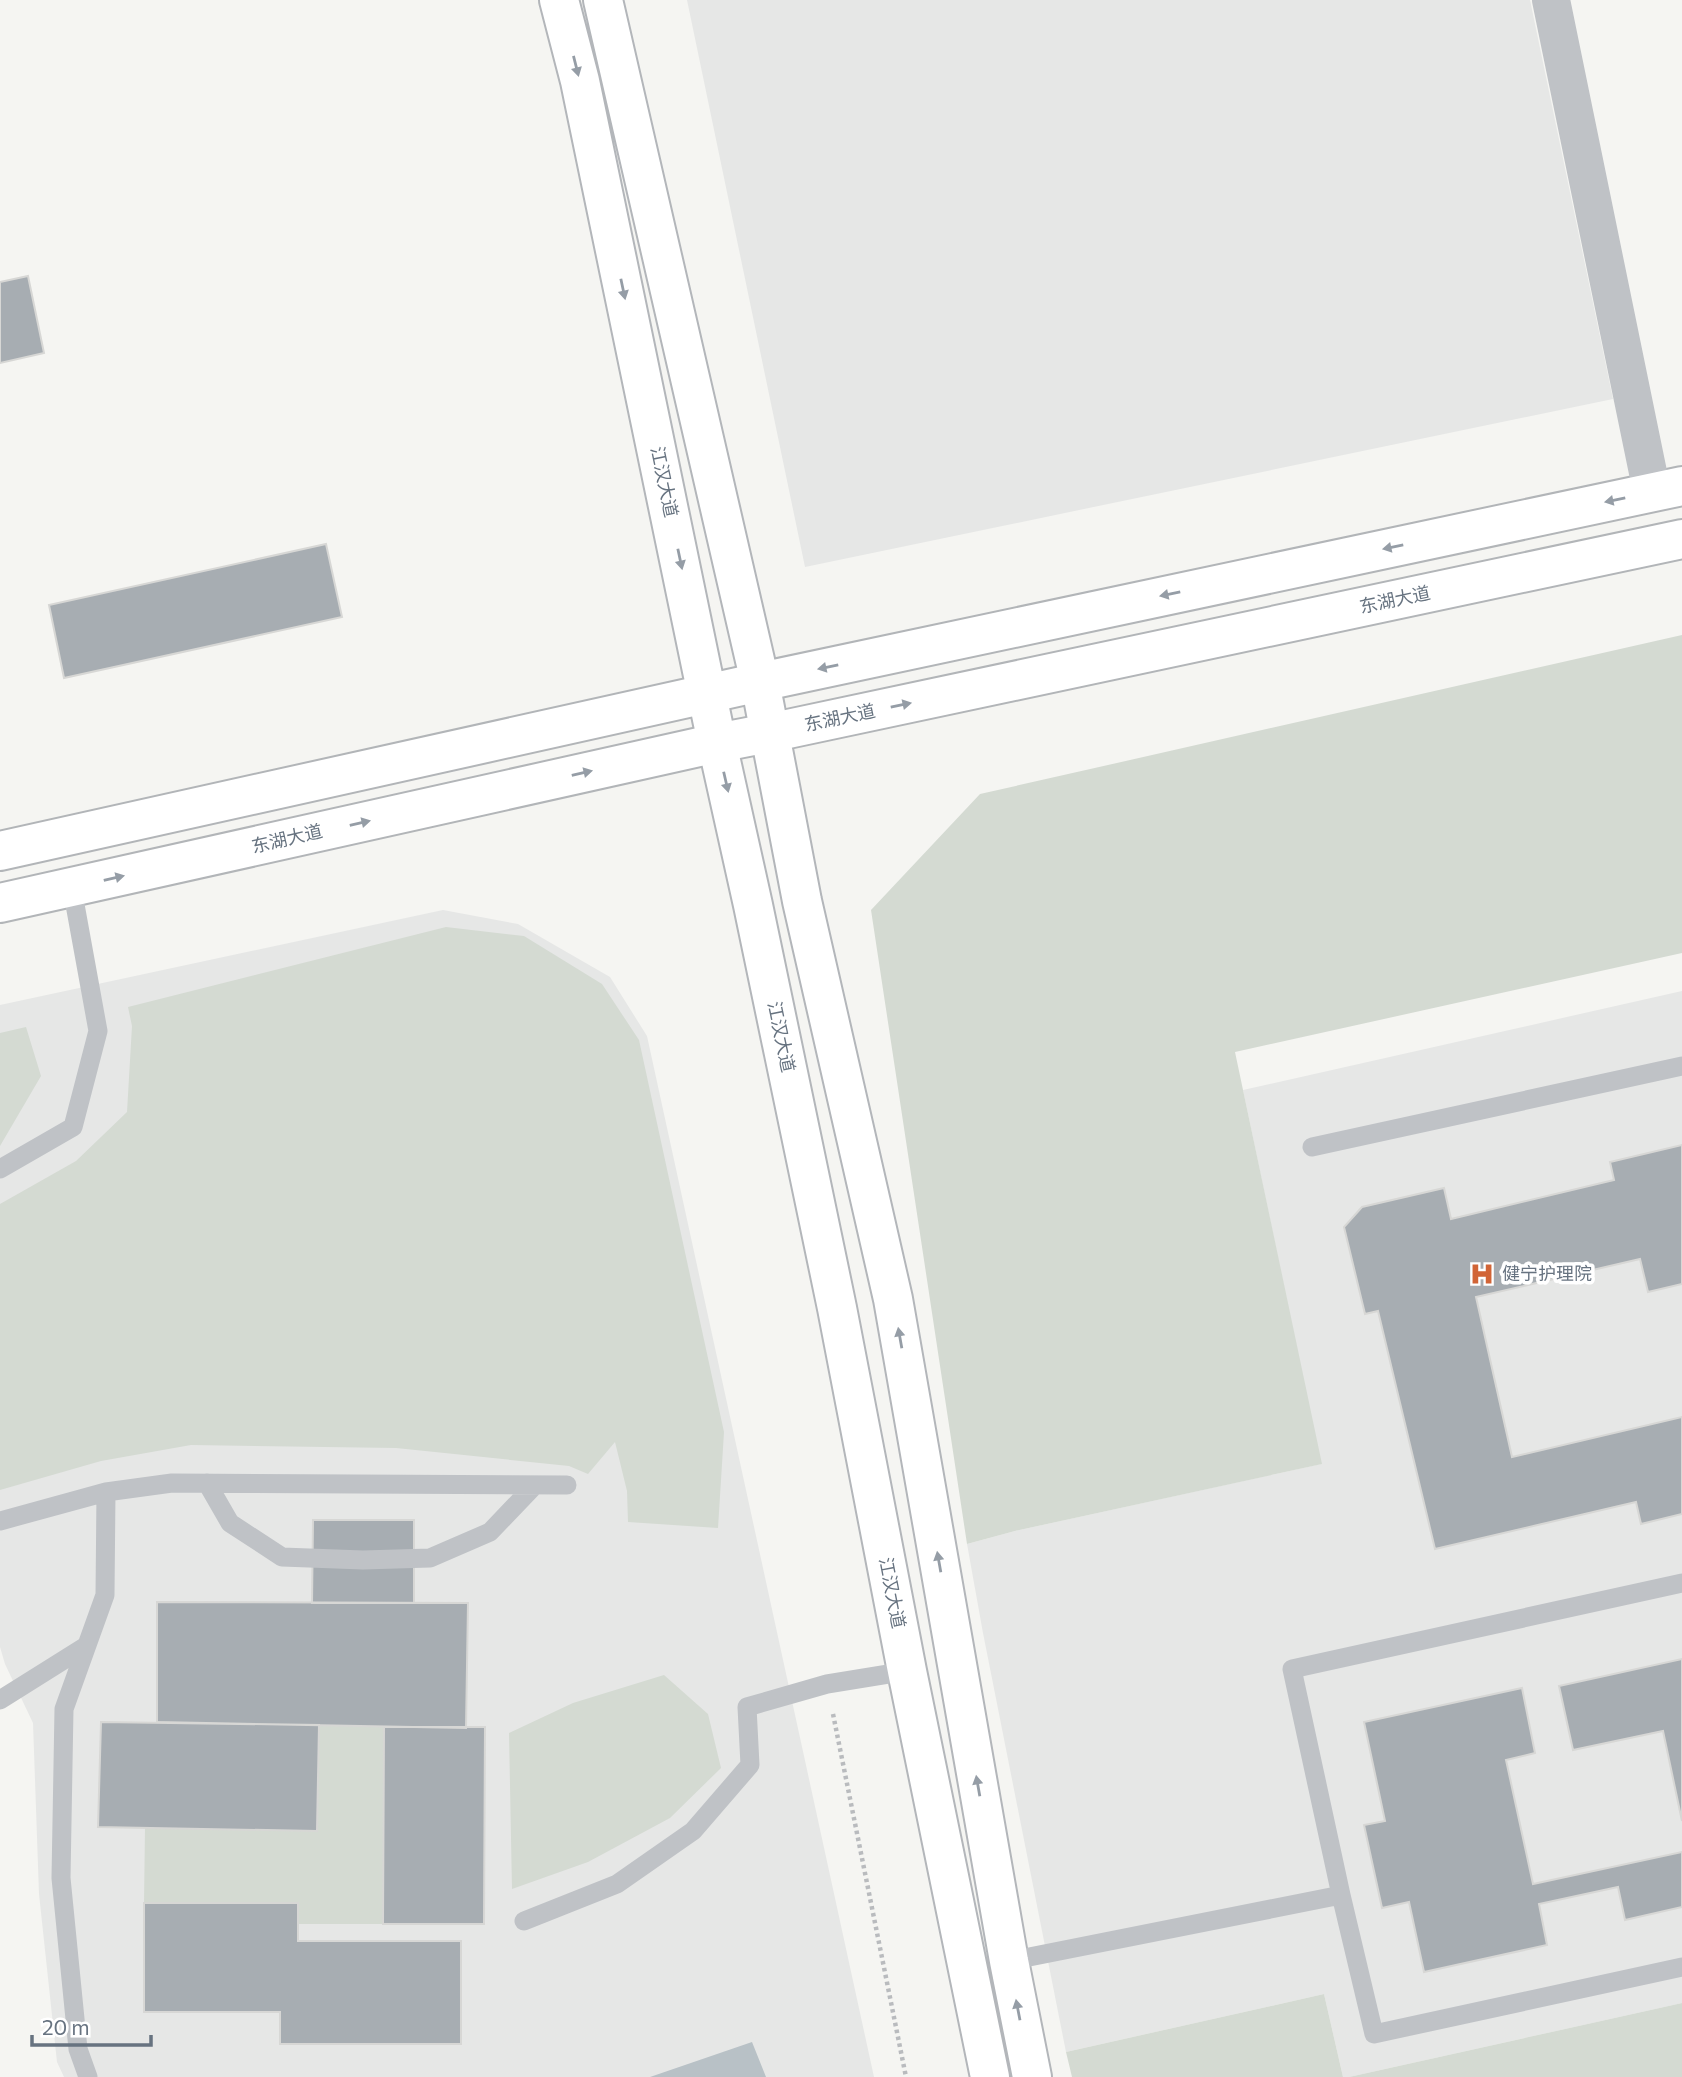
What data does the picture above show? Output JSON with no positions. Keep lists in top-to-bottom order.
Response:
{
  "streets": {
    "main road": ["江汉大道", "东湖大道"]
  },
  "crossings": [
    ["江汉大道", "东湖大道"]
  ],
  "places": {
    "hospital": ["健宁护理院"]
  },
  "scale_bar": "20 m"
}
